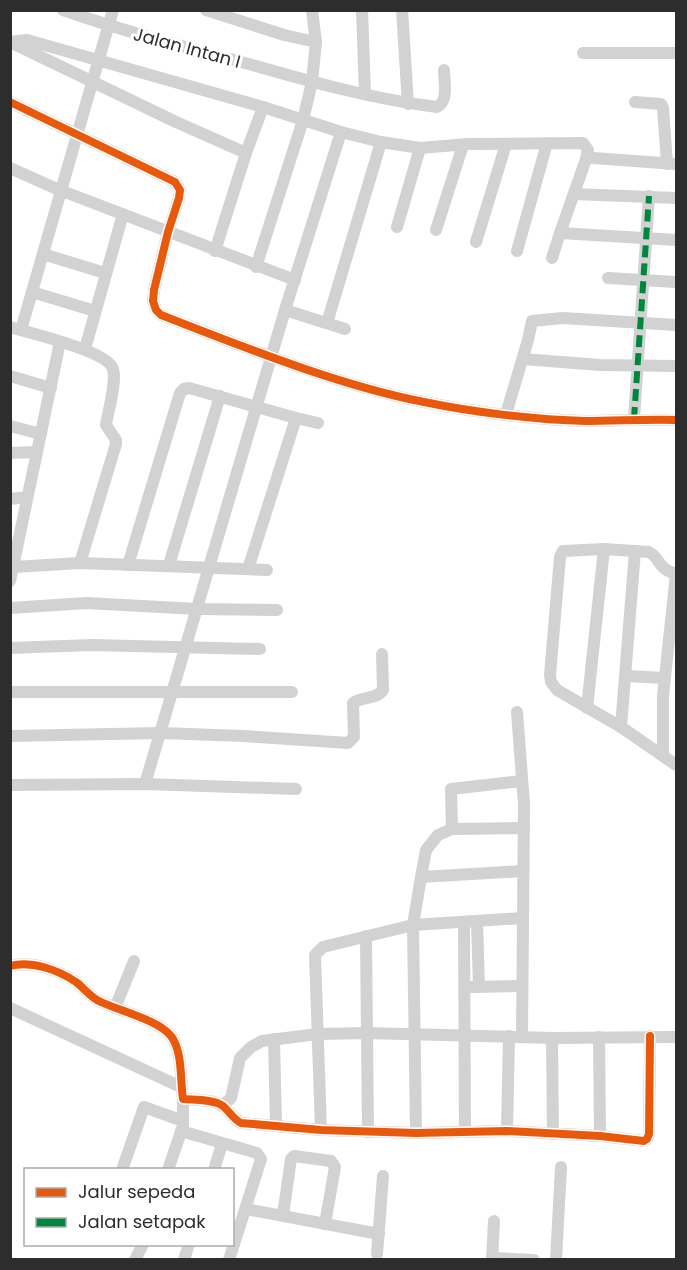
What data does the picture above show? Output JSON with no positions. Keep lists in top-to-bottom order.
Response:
{
  "streets": {
    "street": ["Jalan Intan I"]
  },
  "legend": ["Jalur sepeda", "Jalan setapak"]
}
